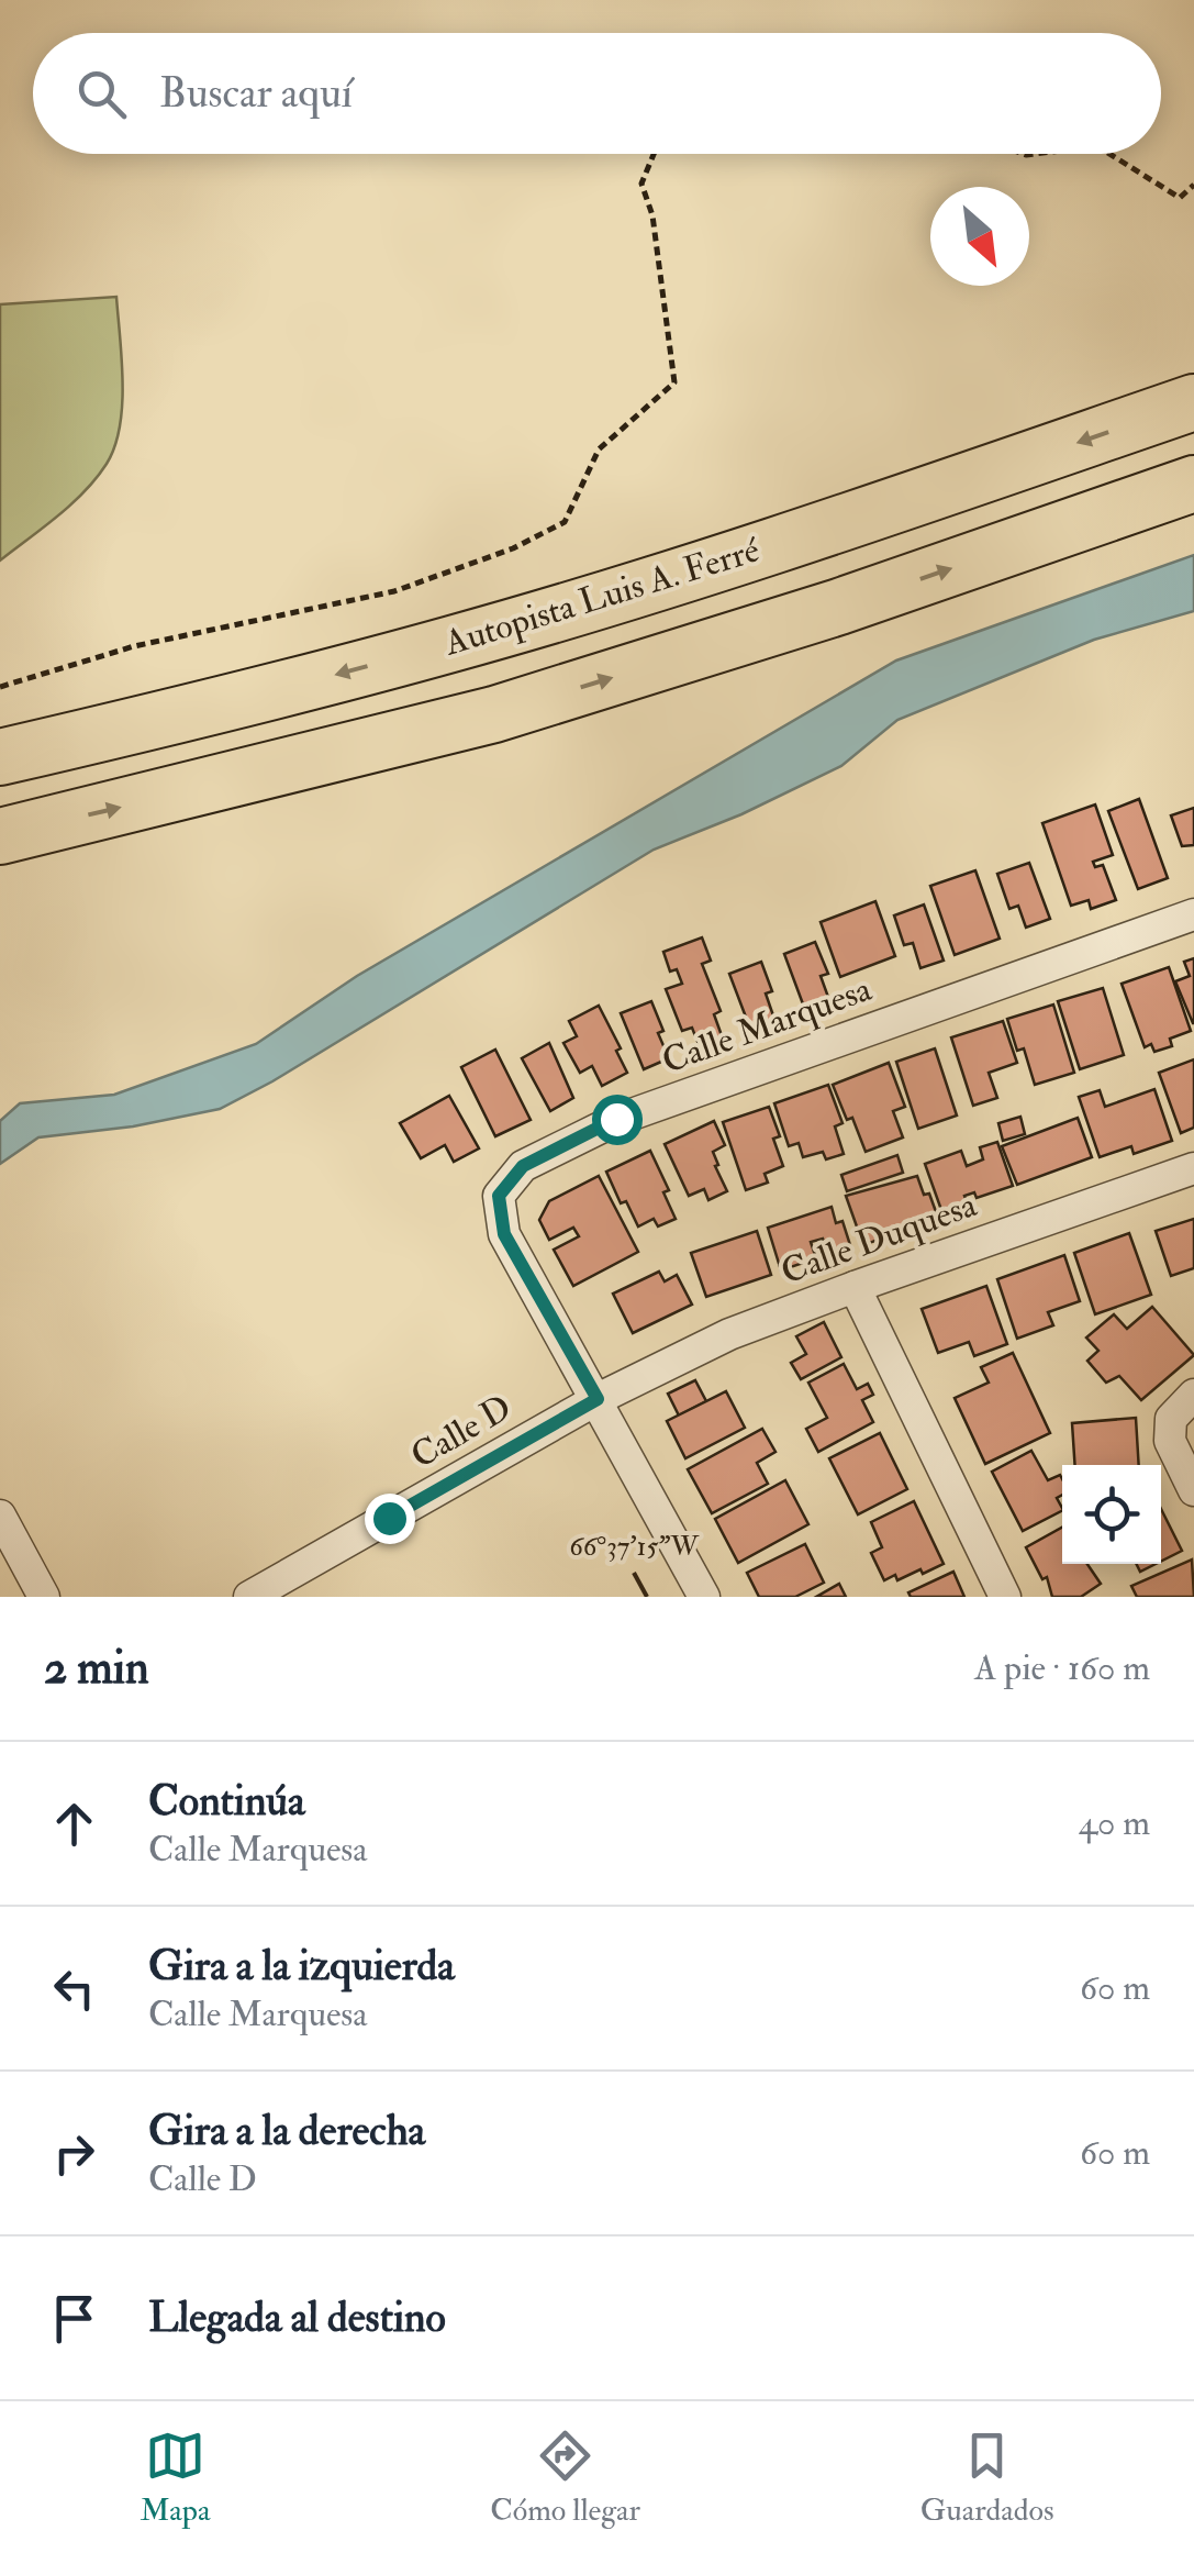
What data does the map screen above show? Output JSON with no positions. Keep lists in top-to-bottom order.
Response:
{
  "streets": {
    "highway": ["Autopista Luis A. Ferré"],
    "street": ["Calle Marquesa", "Calle Duquesa", "Calle D"]
  },
  "crossings": [
    ["Calle Marquesa", "Calle Duquesa"],
    ["Calle Marquesa", "Calle D"],
    ["Calle Duquesa", "Calle D"]
  ],
  "north": "bottom right",
  "page": {
    "search": "Buscar aquí",
    "heading": ["2 min", "A pie · 160 m"],
    "list": [
      ["Continúa", "Calle Marquesa", "40 m"],
      ["Gira a la izquierda", "Calle Marquesa", "60 m"],
      ["Gira a la derecha", "Calle D", "60 m"],
      "Llegada al destino"
    ],
    "nav": ["Mapa", "Cómo llegar", "Guardados"]
  },
  "coordinates": ["66°37'15\"W"]
}
